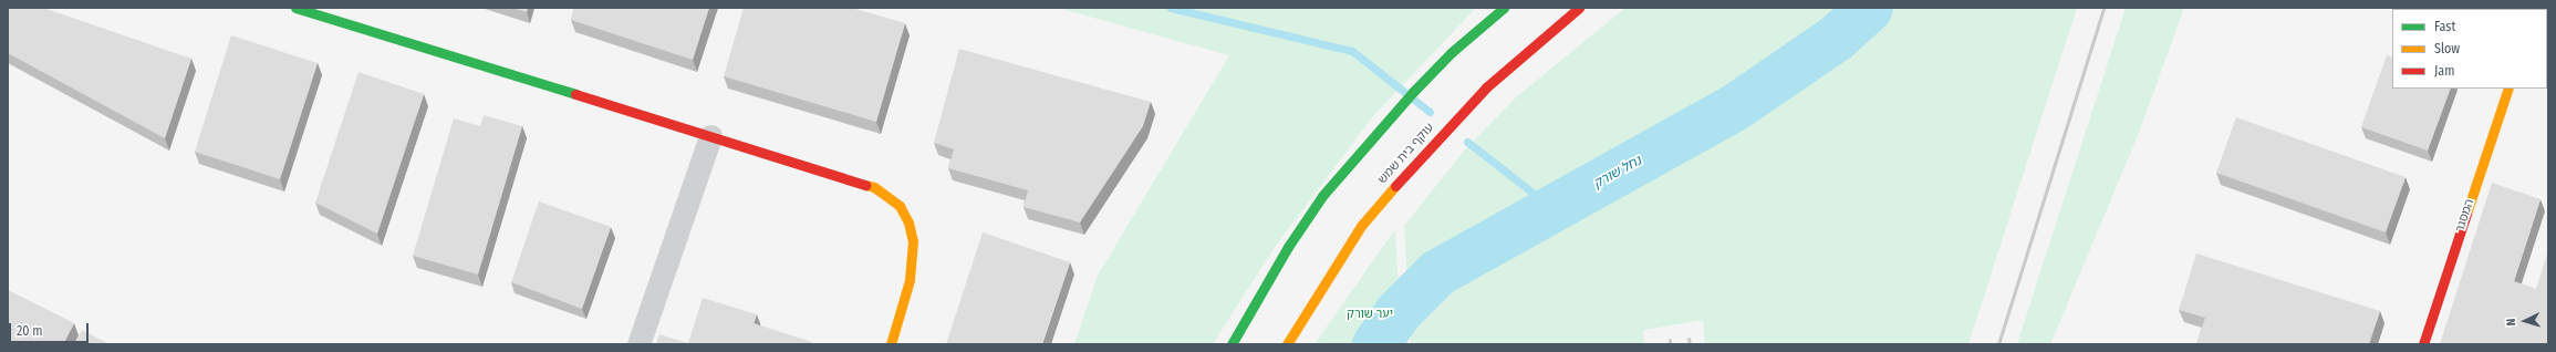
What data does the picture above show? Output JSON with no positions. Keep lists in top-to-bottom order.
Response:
{
  "streets": {
    "street": ["עוקף בית שמש", "המסגר"]
  },
  "water": ["נחל שורק"],
  "parks": ["יער שורק"],
  "legend": ["Fast", "Slow", "Jam"],
  "scale_bar": "20 m",
  "north": "left"
}
